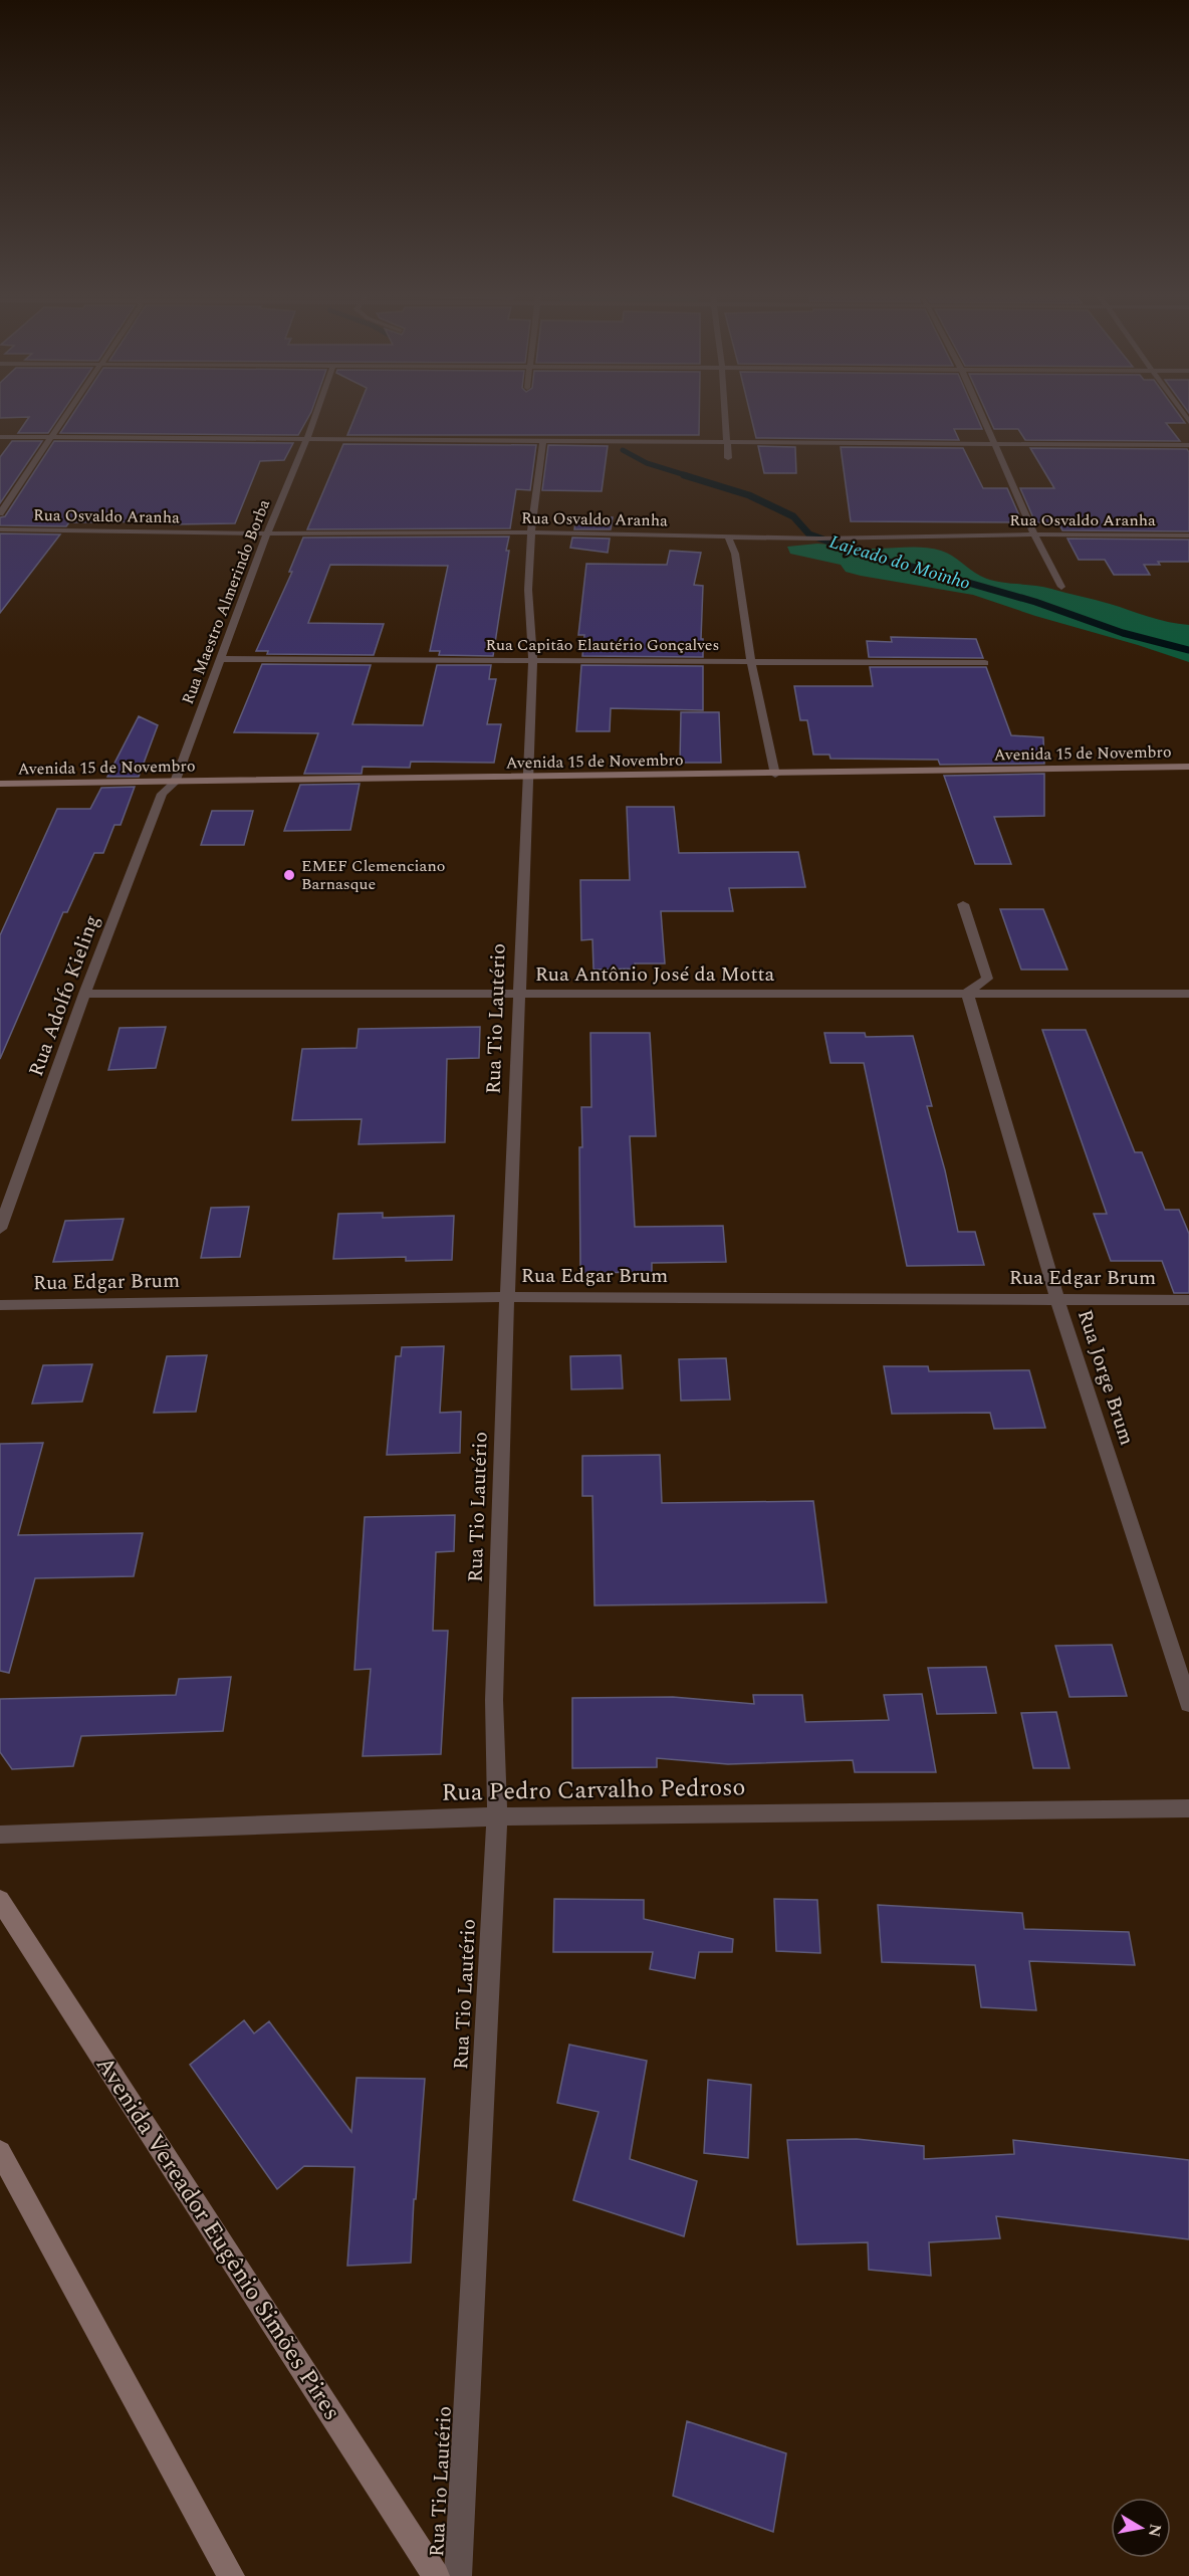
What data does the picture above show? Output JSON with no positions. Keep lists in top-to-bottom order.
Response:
{
  "streets": {
    "street": [
      "Rua Osvaldo Aranha",
      "Rua Maestro Almerindo Borba",
      "Rua Capitão Elautério Gonçalves",
      "Avenida 15 de Novembro",
      "Rua Antônio José da Motta",
      "Rua Adolfo Kieling",
      "Rua Tio Lautério",
      "Rua Edgar Brum",
      "Rua Jorge Brum",
      "Rua Pedro Carvalho Pedroso",
      "Avenida Vereador Eugênio Simões Pires"
    ]
  },
  "crossings": [
    ["Rua Osvaldo Aranha", "Rua Maestro Almerindo Borba"],
    ["Rua Osvaldo Aranha", "Rua Tio Lautério"],
    ["Rua Maestro Almerindo Borba", "Rua Capitão Elautério Gonçalves"],
    ["Rua Maestro Almerindo Borba", "Avenida 15 de Novembro"],
    ["Rua Maestro Almerindo Borba", "Rua Adolfo Kieling"],
    ["Rua Capitão Elautério Gonçalves", "Rua Tio Lautério"],
    ["Avenida 15 de Novembro", "Rua Adolfo Kieling"],
    ["Avenida 15 de Novembro", "Rua Tio Lautério"],
    ["Rua Antônio José da Motta", "Rua Adolfo Kieling"],
    ["Rua Antônio José da Motta", "Rua Tio Lautério"],
    ["Rua Antônio José da Motta", "Rua Jorge Brum"],
    ["Rua Tio Lautério", "Rua Edgar Brum"],
    ["Rua Tio Lautério", "Rua Pedro Carvalho Pedroso"],
    ["Rua Edgar Brum", "Rua Jorge Brum"]
  ],
  "water": ["Lajeado do Moinho"],
  "places": ["EMEF Clemenciano Barnasque"],
  "north": "right"
}
